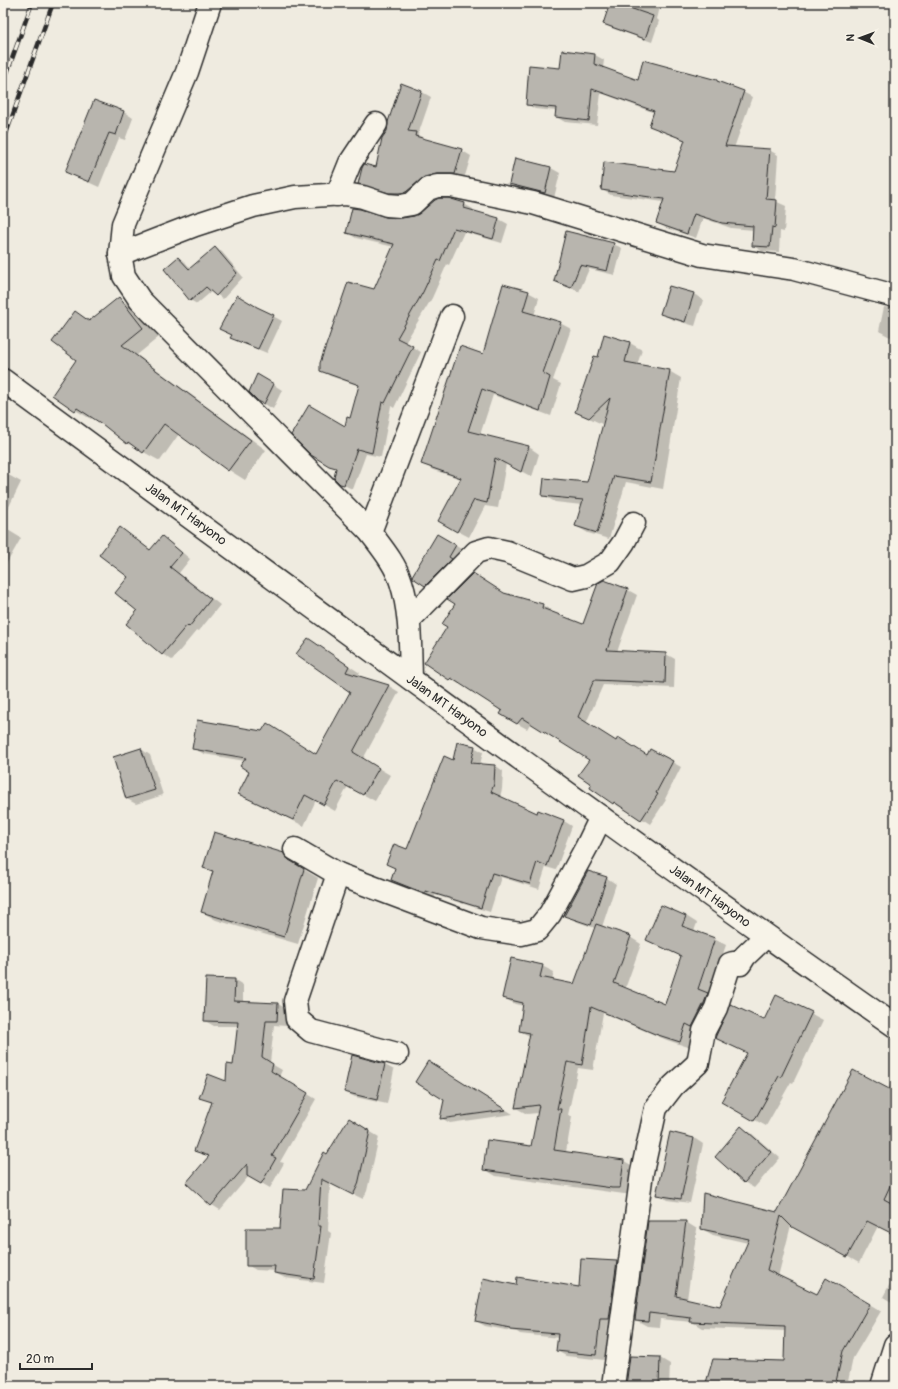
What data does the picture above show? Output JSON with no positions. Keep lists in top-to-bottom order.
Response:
{
  "streets": {
    "street": ["Jalan MT Haryono"]
  },
  "scale_bar": "20 m",
  "north": "left"
}
